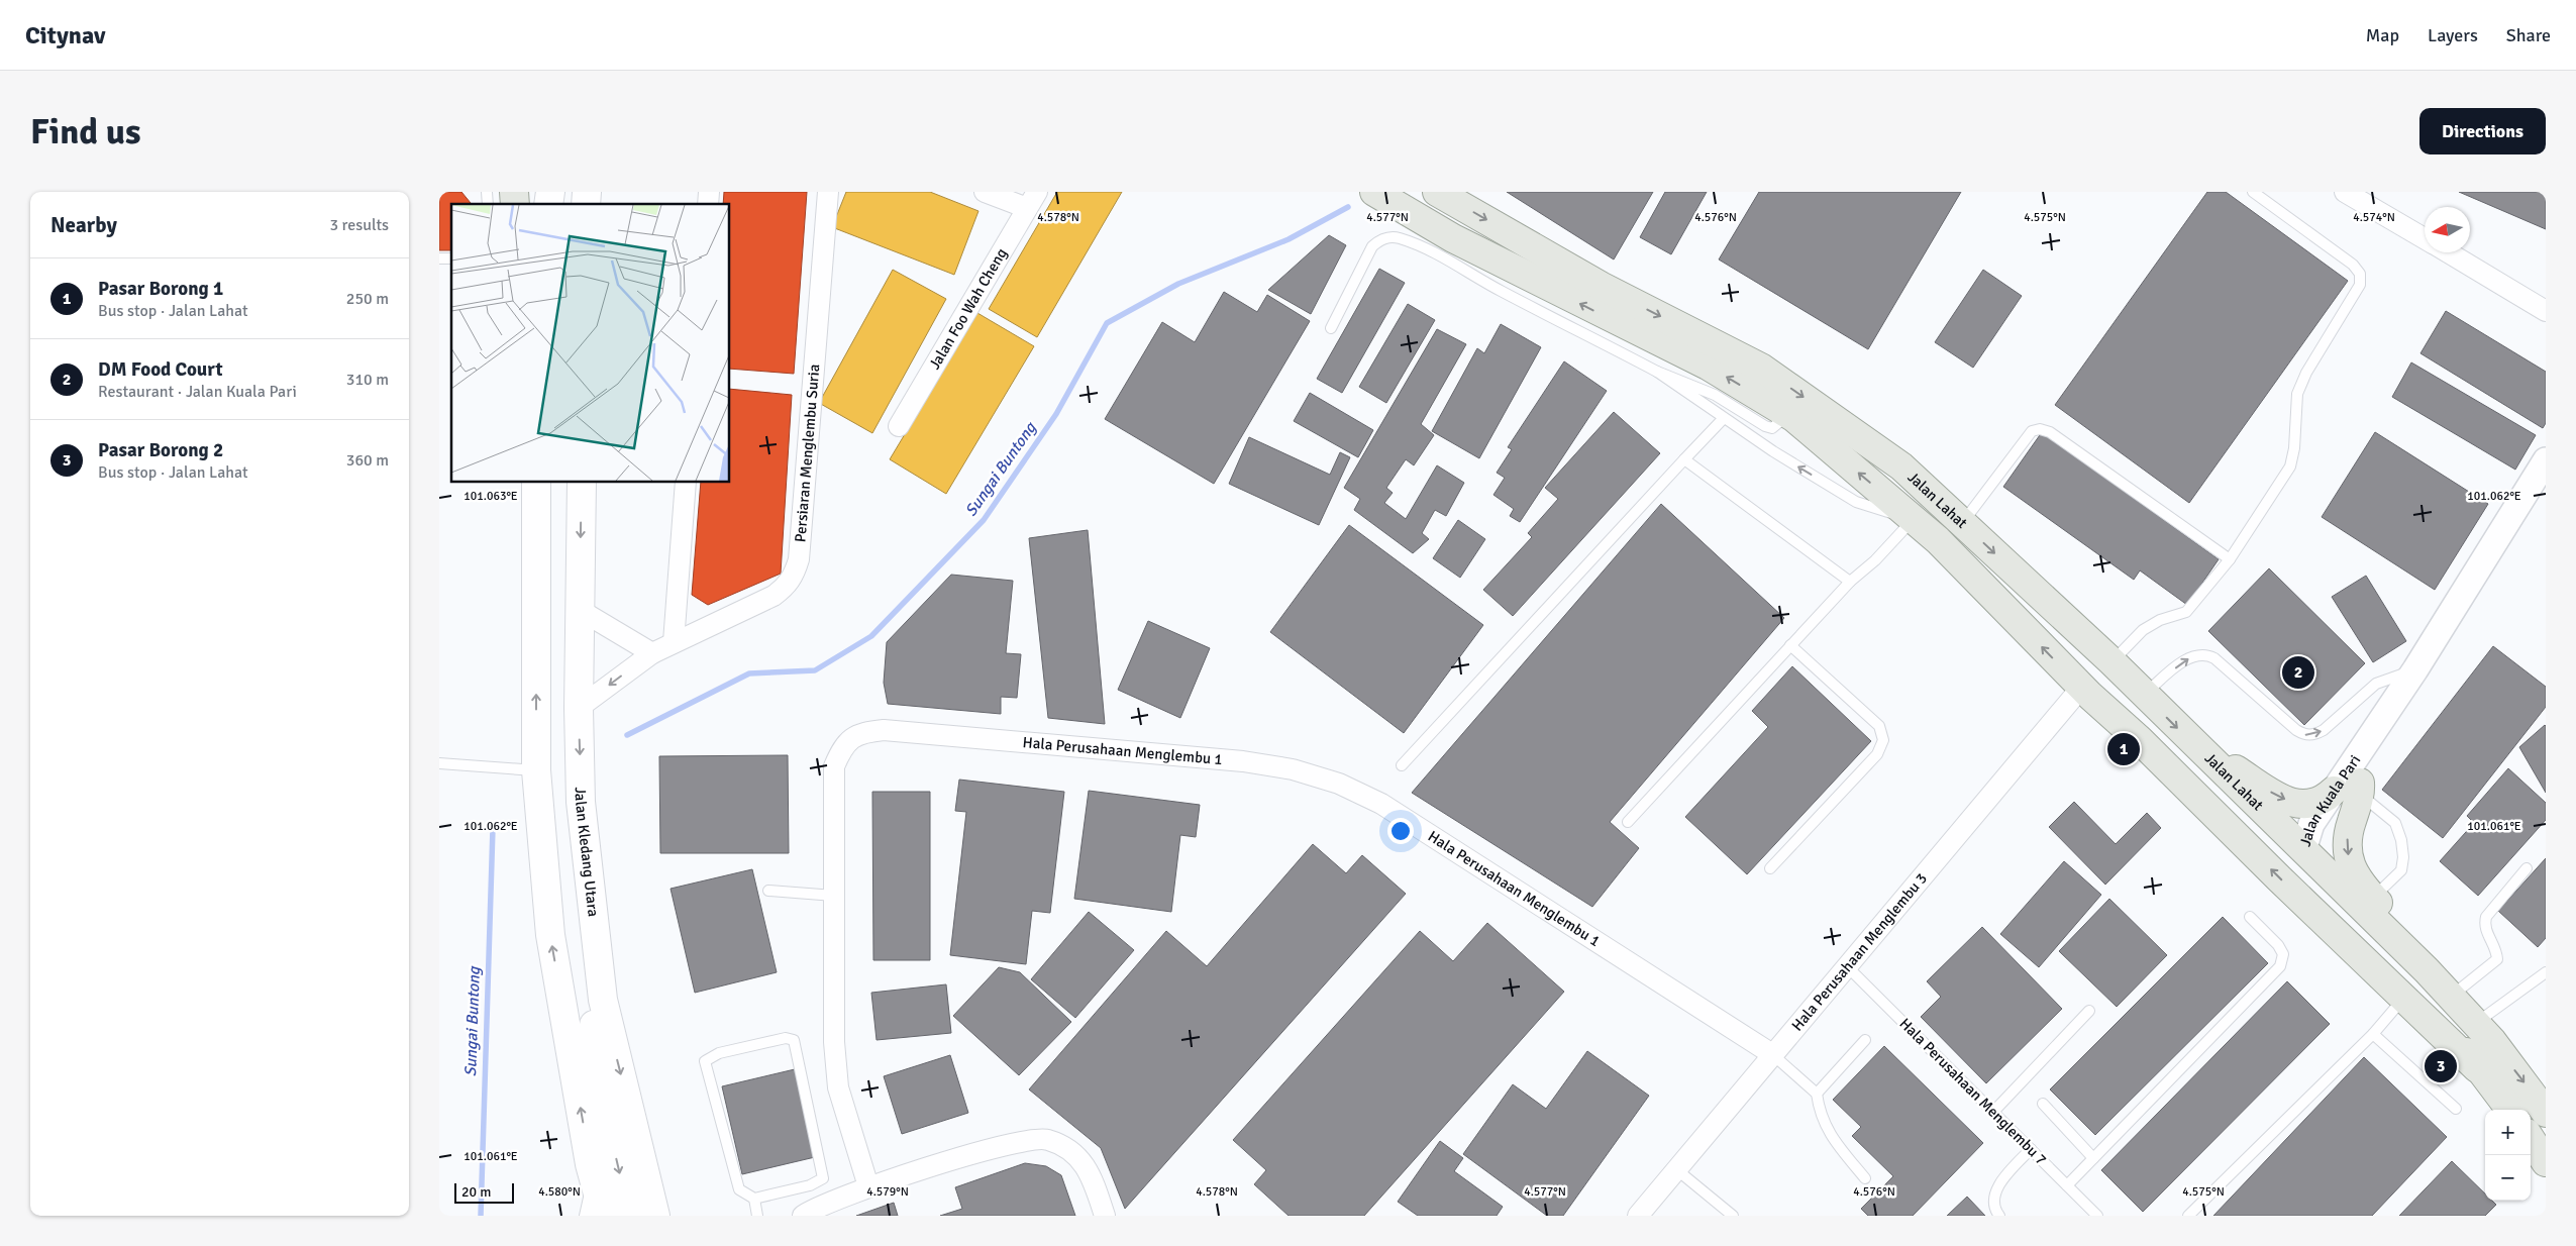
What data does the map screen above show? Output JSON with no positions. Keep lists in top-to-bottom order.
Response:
{
  "streets": {
    "main road": ["Jalan Lahat", "Jalan Kledang Utara"],
    "street": [
      "Jalan Foo Wah Cheng",
      "Persiaran Menglembu Suria",
      "Hala Perusahaan Menglembu 1",
      "Jalan Kuala Pari",
      "Hala Perusahaan Menglembu 3"
    ],
    "lane": ["Hala Perusahaan Menglembu 7"]
  },
  "crossings": [
    ["Persiaran Menglembu Suria", "Jalan Kledang Utara"],
    ["Jalan Lahat", "Jalan Kuala Pari"],
    ["Hala Perusahaan Menglembu 1", "Hala Perusahaan Menglembu 3"],
    ["Hala Perusahaan Menglembu 3", "Hala Perusahaan Menglembu 7"]
  ],
  "water": ["Sungai Buntong"],
  "scale_bar": "20 m",
  "north": "left",
  "page": {
    "header": "Citynav",
    "nav": ["Map", "Layers", "Share"],
    "buttons": "Directions",
    "title": "Find us",
    "heading": ["Nearby", "3 results"],
    "list": [
      {
        "mark": "1",
        "name": "Pasar Borong 1",
        "note": "Bus stop · Jalan Lahat",
        "value": "250 m"
      },
      {
        "mark": "2",
        "name": "DM Food Court",
        "note": "Restaurant · Jalan Kuala Pari",
        "value": "310 m"
      },
      {
        "mark": "3",
        "name": "Pasar Borong 2",
        "note": "Bus stop · Jalan Lahat",
        "value": "360 m"
      }
    ],
    "pins": ["2", "1", "3"],
    "map_buttons": ["+", "−"],
    "scale": "20 m"
  },
  "coordinates": [
    "4.578°N",
    "4.577°N",
    "4.576°N",
    "4.575°N",
    "4.574°N",
    "101.063°E",
    "101.062°E",
    "101.061°E",
    "4.580°N",
    "4.579°N"
  ]
}
